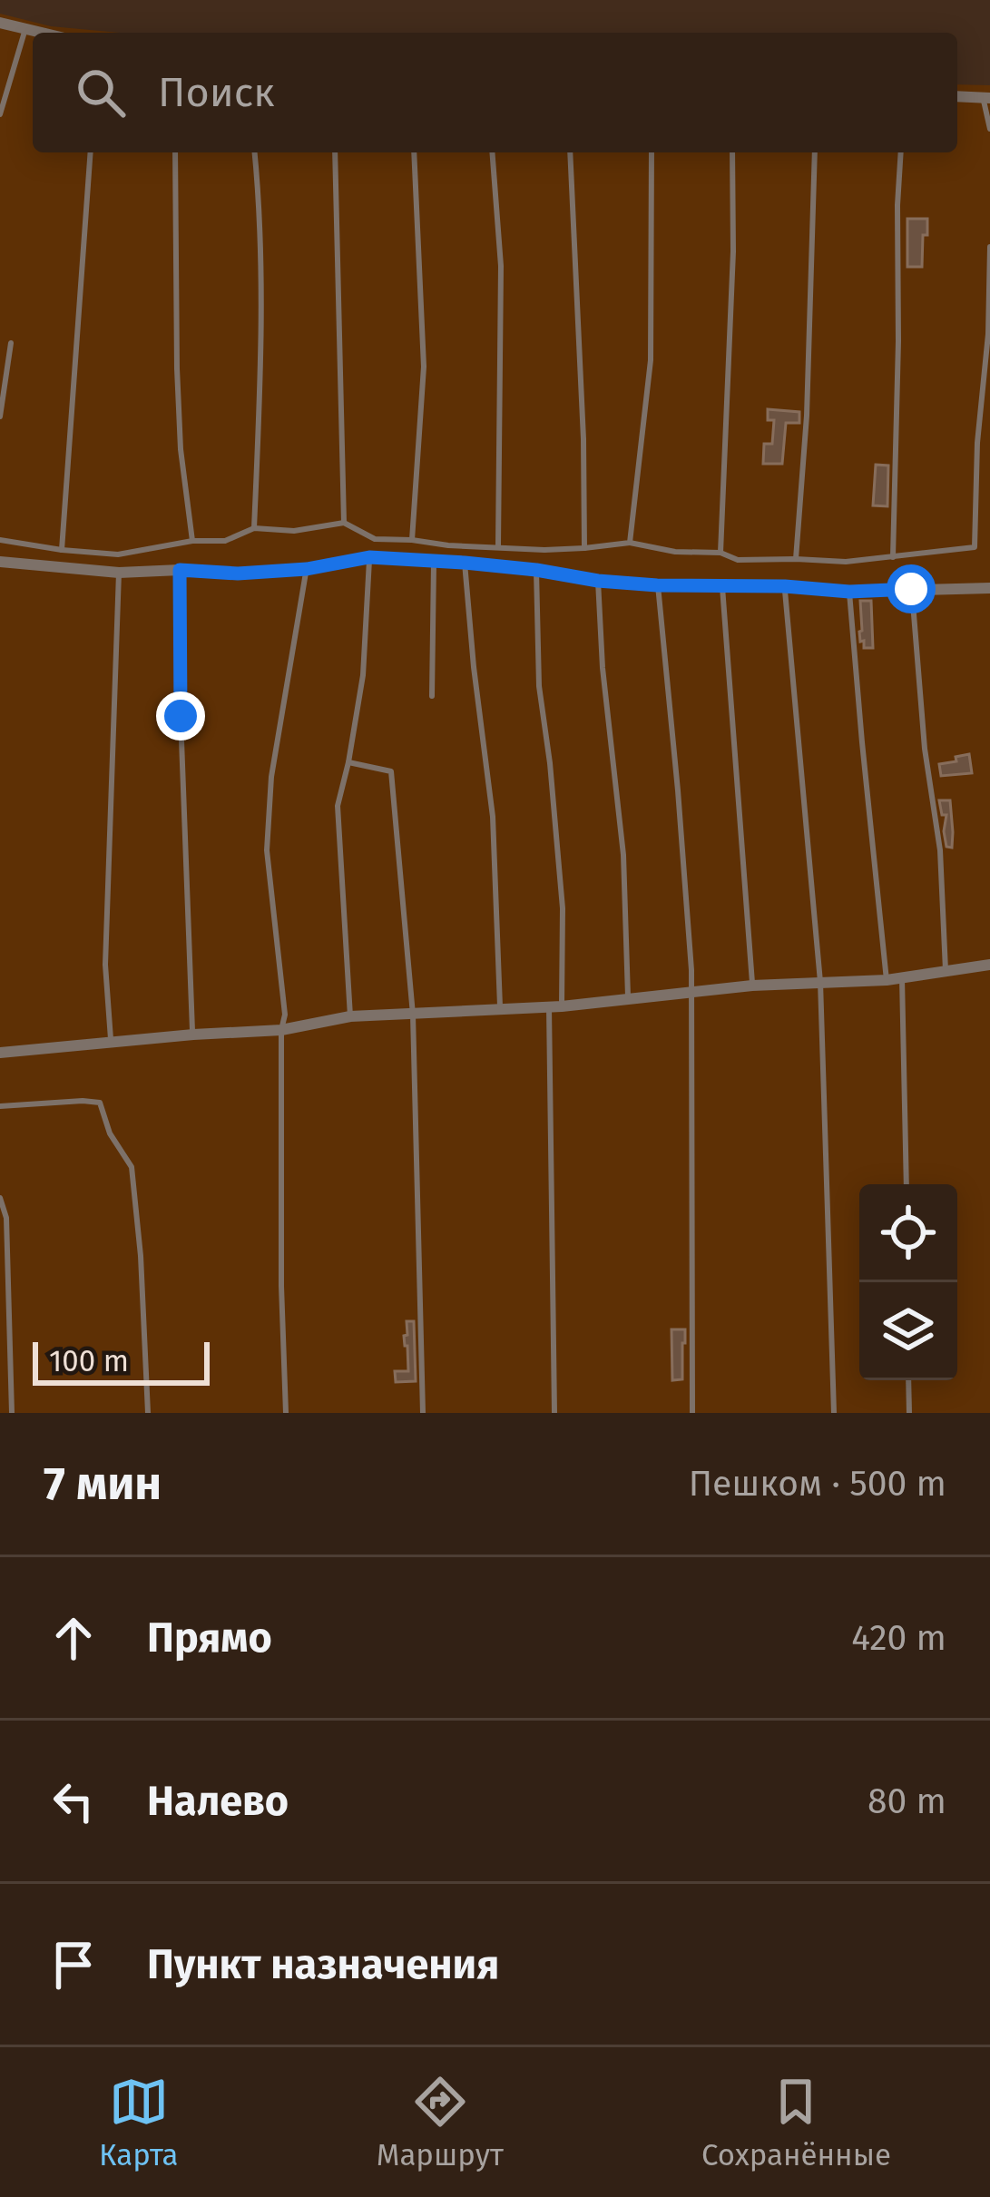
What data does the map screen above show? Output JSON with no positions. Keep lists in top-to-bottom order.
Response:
{
  "scale_bar": "100 m",
  "page": {
    "search": "Поиск",
    "scale": "100 m",
    "heading": ["7 мин", "Пешком · 500 m"],
    "list": [
      ["Прямо", "420 m"],
      ["Налево", "80 m"],
      "Пункт назначения"
    ],
    "nav": ["Карта", "Маршрут", "Сохранённые"]
  }
}
